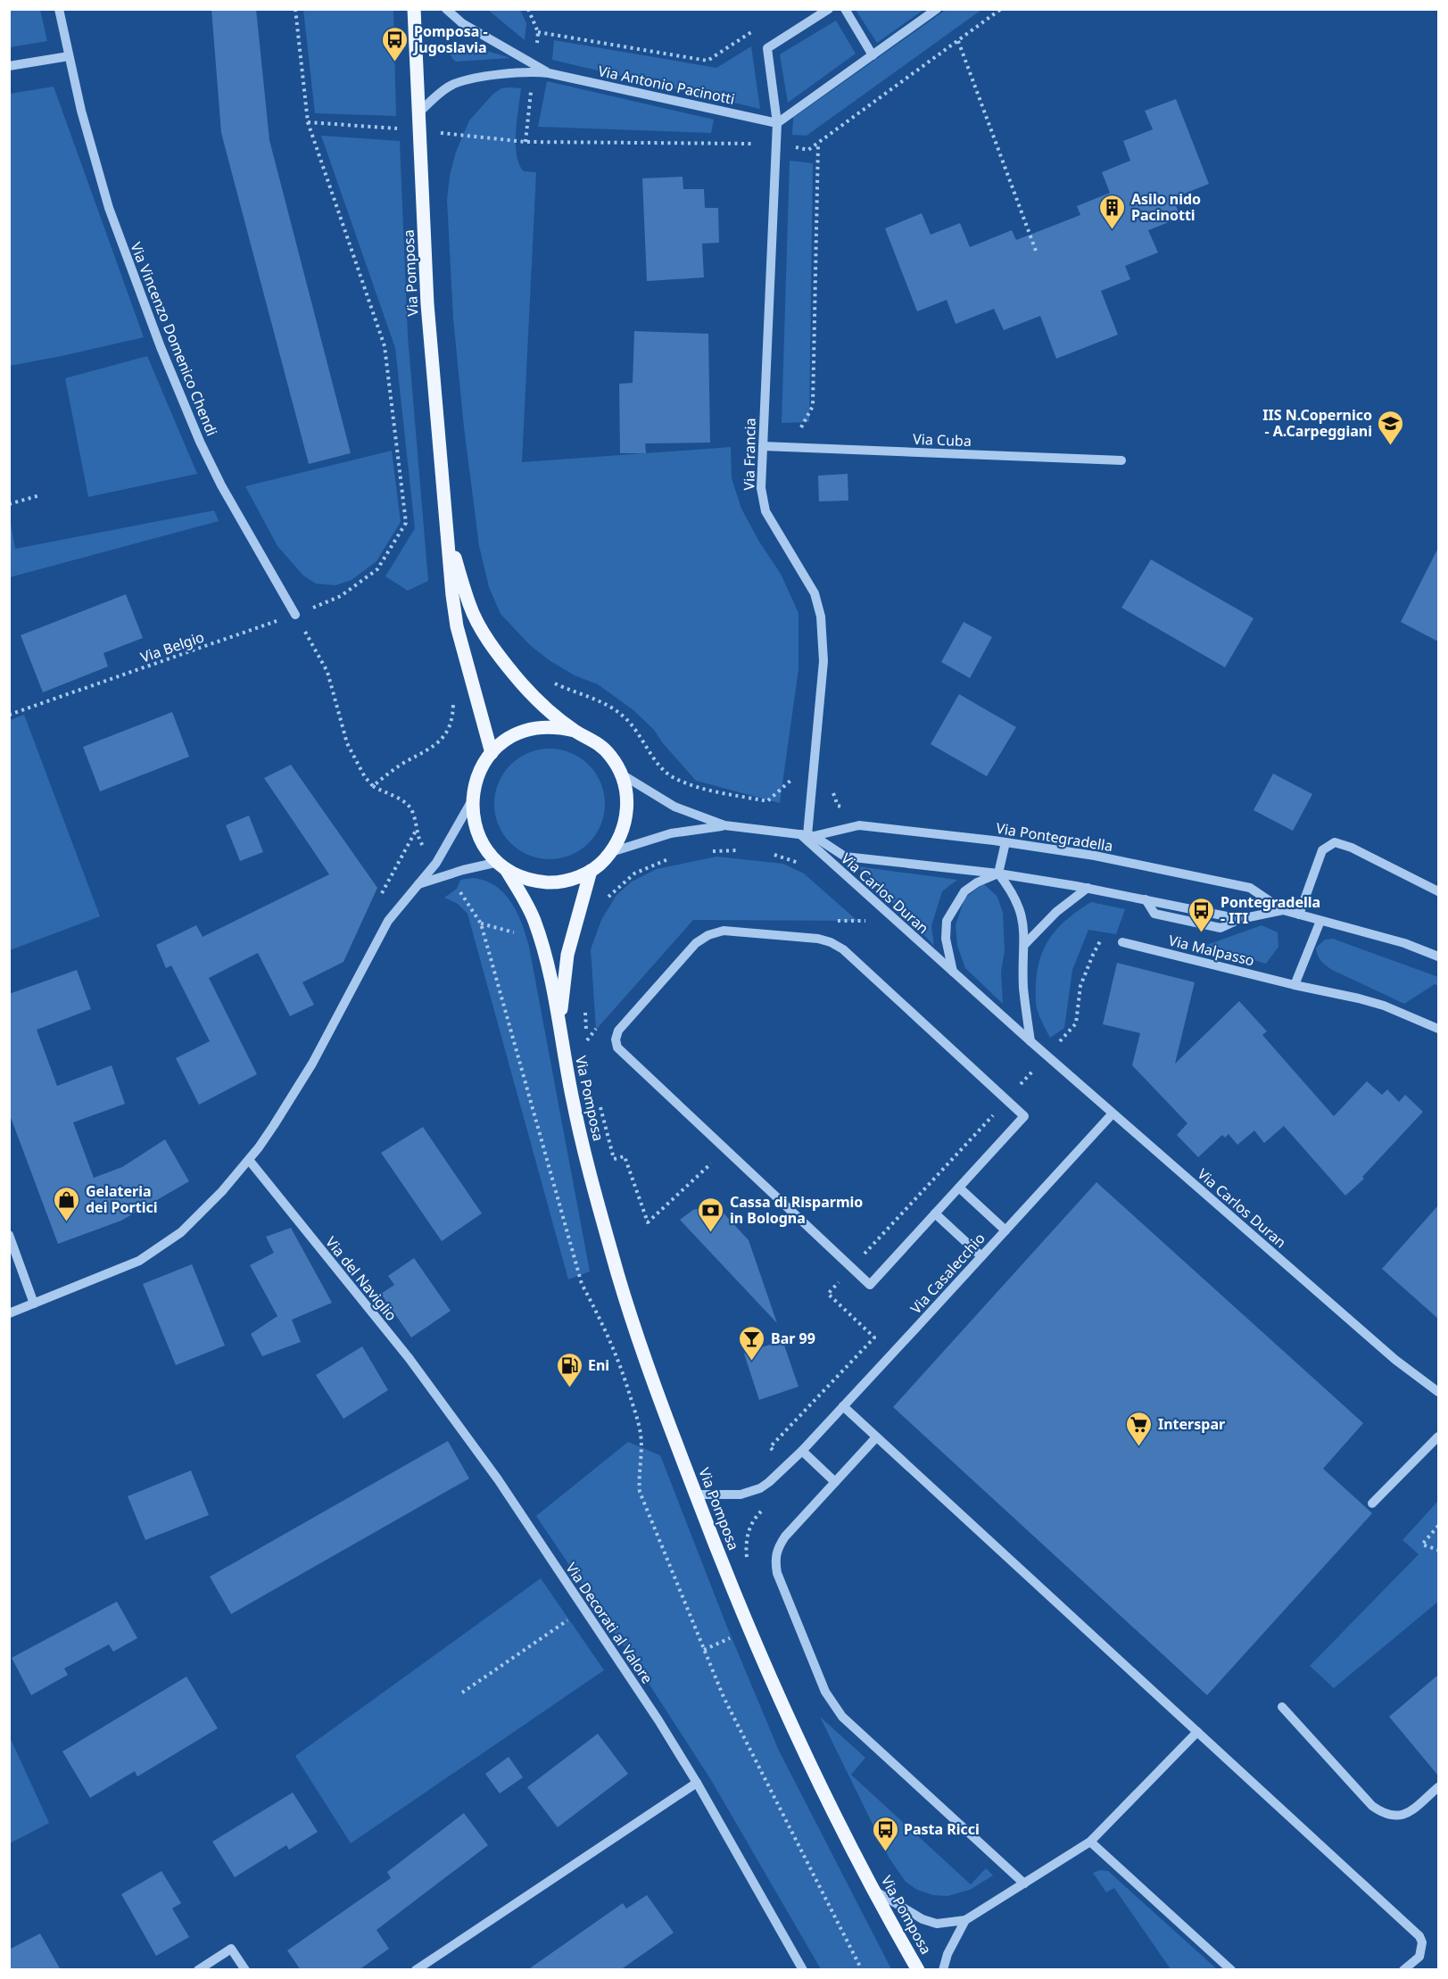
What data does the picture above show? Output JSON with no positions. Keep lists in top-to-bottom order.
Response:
{
  "streets": {
    "main road": ["Via Pomposa"],
    "street": [
      "Via Antonio Pacinotti",
      "Via Vincenzo Domenico Chendi",
      "Via Cuba",
      "Via Francia",
      "Via Pontegradella",
      "Via Carlos Duran",
      "Via Malpasso",
      "Via Casalecchio",
      "Via del Naviglio",
      "Via Decorati al Valore"
    ],
    "path": ["Via Belgio"]
  },
  "crossings": [
    ["Via Antonio Pacinotti", "Via Pomposa"],
    ["Via Antonio Pacinotti", "Via Francia"],
    ["Via Pomposa", "Via Pontegradella"],
    ["Via Vincenzo Domenico Chendi", "Via Belgio"],
    ["Via Cuba", "Via Francia"],
    ["Via Francia", "Via Pontegradella"],
    ["Via Francia", "Via Carlos Duran"],
    ["Via Pontegradella", "Via Carlos Duran"],
    ["Via Carlos Duran", "Via Casalecchio"],
    ["Via del Naviglio", "Via Decorati al Valore"]
  ],
  "places": {
    "bus stop": ["Pomposa - Jugoslavia", "Pontegradella - ITI", "Pasta Ricci"],
    "building": ["Asilo nido Pacinotti"],
    "school or university": ["IIS N.Copernico - A.Carpeggiani"],
    "shop": ["Gelateria dei Portici"],
    "bank": ["Cassa di Risparmio in Bologna"],
    "bar": ["Bar 99"],
    "fuel station": ["Eni"],
    "supermarket": ["Interspar"]
  }
}
